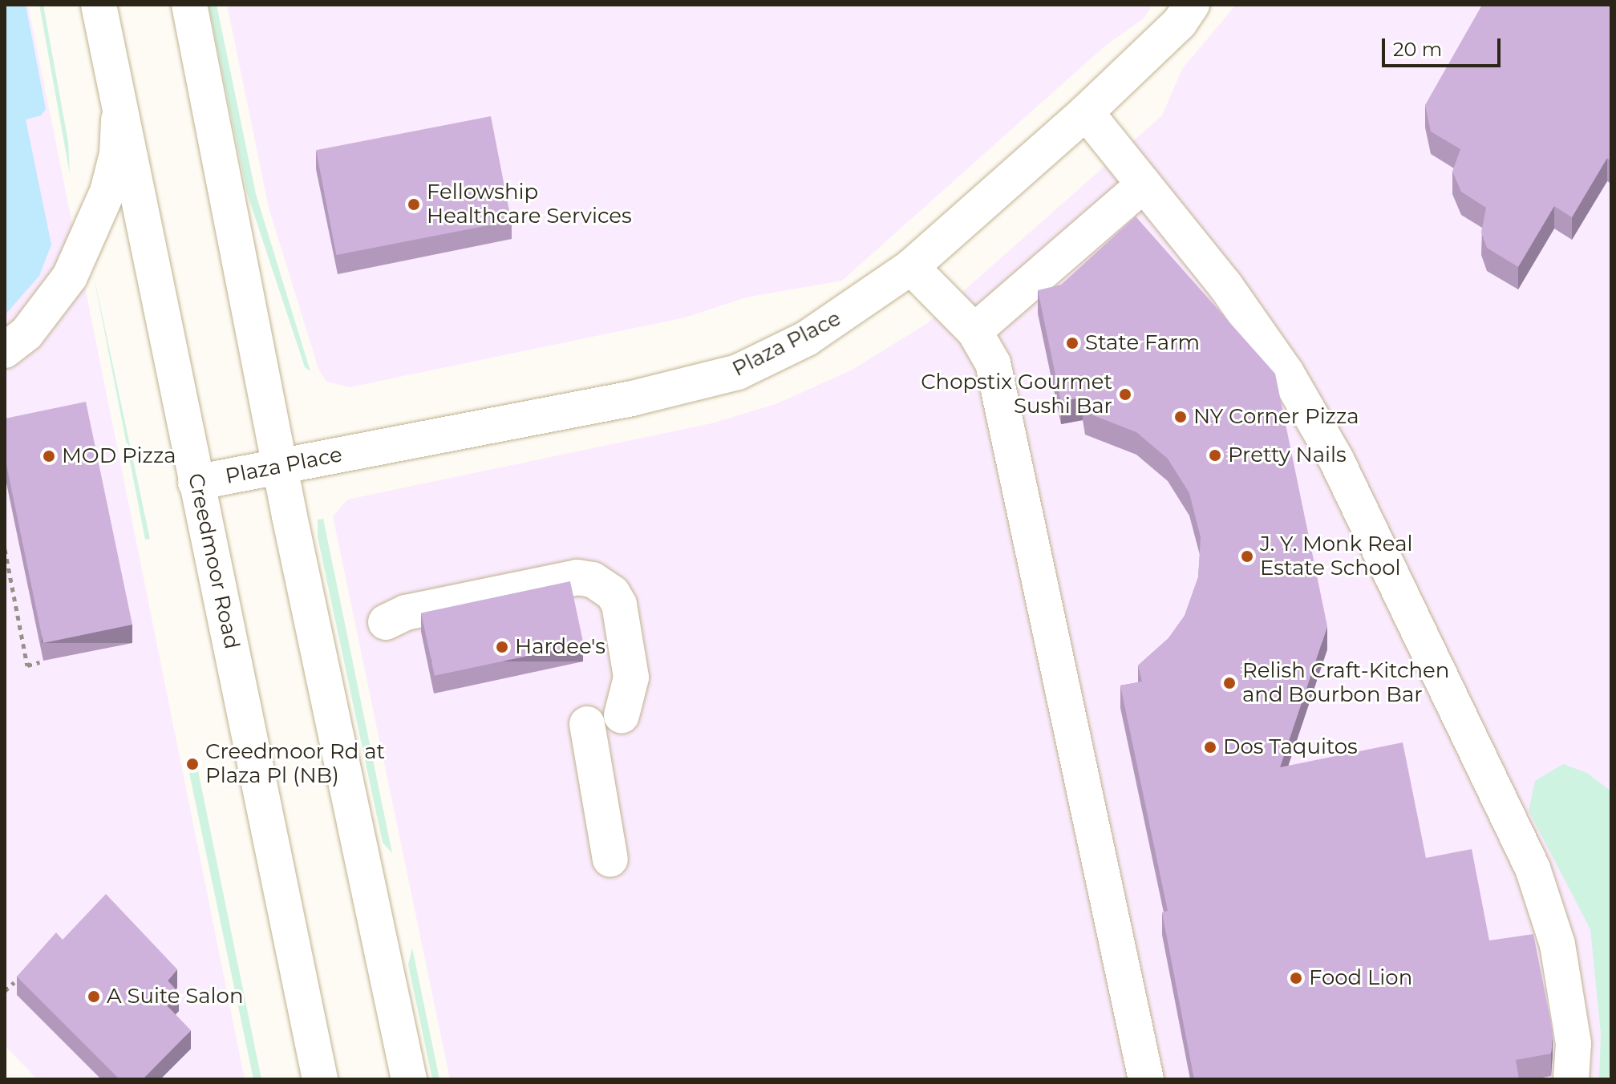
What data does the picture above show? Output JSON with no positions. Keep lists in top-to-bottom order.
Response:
{
  "streets": {
    "main road": ["Plaza Place", "Creedmoor Road"]
  },
  "crossings": [
    ["Plaza Place", "Creedmoor Road"]
  ],
  "places": [
    "Fellowship Healthcare Services",
    "State Farm",
    "Chopstix Gourmet Sushi Bar",
    "NY Corner Pizza",
    "Pretty Nails",
    "MOD Pizza",
    "J. Y. Monk Real Estate School",
    "Hardee's",
    "Relish Craft-Kitchen and Bourbon Bar",
    "Dos Taquitos",
    "Creedmoor Rd at Plaza Pl (NB)",
    "Food Lion",
    "A Suite Salon"
  ],
  "scale_bar": "20 m"
}
